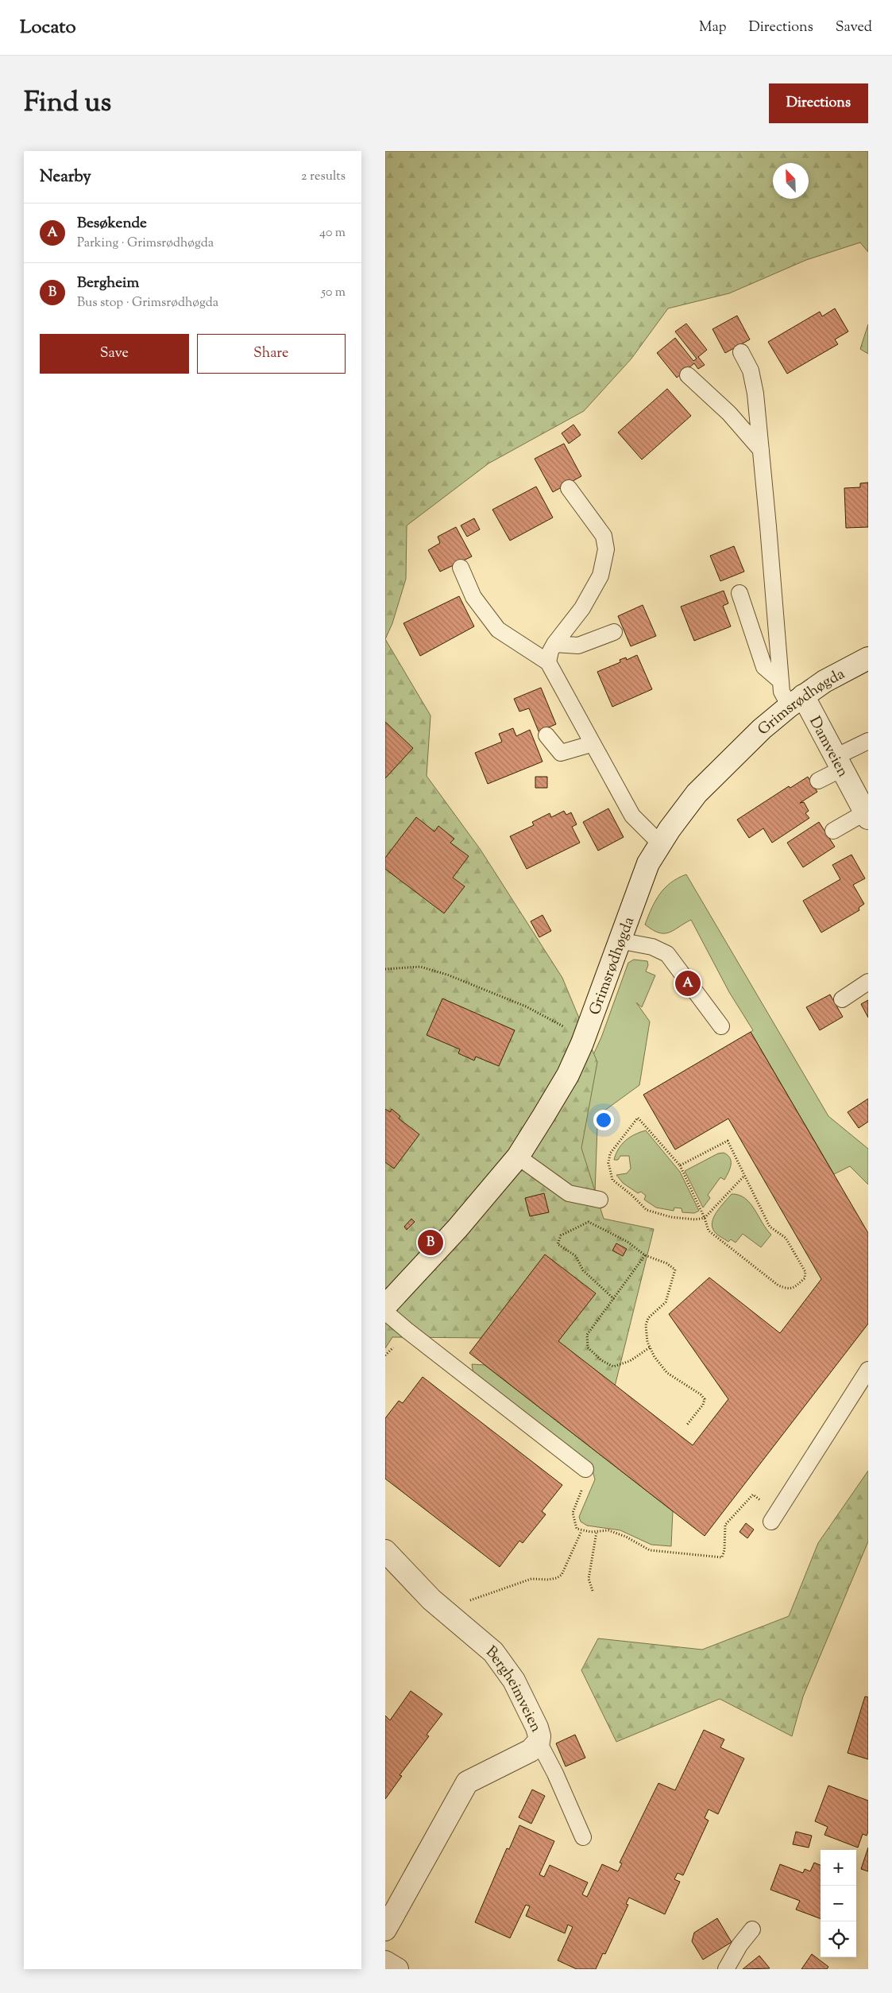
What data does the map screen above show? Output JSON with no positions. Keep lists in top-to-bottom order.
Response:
{
  "streets": {
    "main road": ["Grimsrødhøgda", "Damveien", "Bergheimveien"]
  },
  "crossings": [
    ["Grimsrødhøgda", "Damveien"]
  ],
  "north": "top left",
  "page": {
    "header": "Locato",
    "nav": ["Map", "Directions", "Saved"],
    "title": "Find us",
    "buttons": [
      "Directions",
      ["Save", "Share"]
    ],
    "heading": ["Nearby", "2 results"],
    "list": [
      {
        "mark": "A",
        "name": "Besøkende",
        "note": "Parking · Grimsrødhøgda",
        "value": "40 m"
      },
      {
        "mark": "B",
        "name": "Bergheim",
        "note": "Bus stop · Grimsrødhøgda",
        "value": "50 m"
      }
    ],
    "pins": ["A", "B"],
    "map_buttons": ["+", "−"]
  }
}
